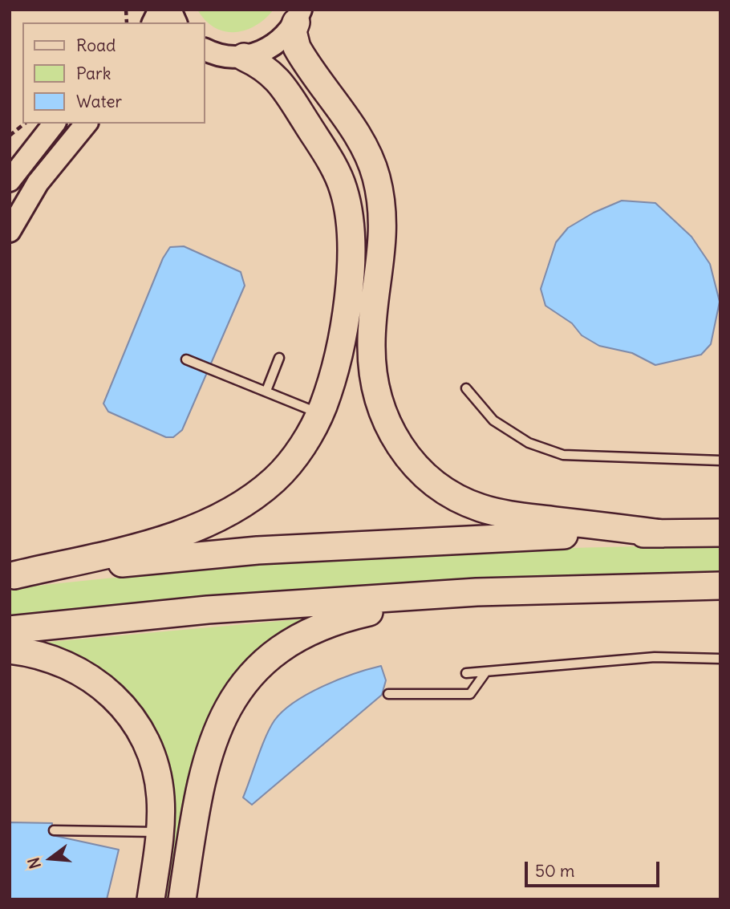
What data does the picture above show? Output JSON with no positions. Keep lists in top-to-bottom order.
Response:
{
  "legend": ["Road", "Park", "Water"],
  "scale_bar": "50 m",
  "north": "left"
}
